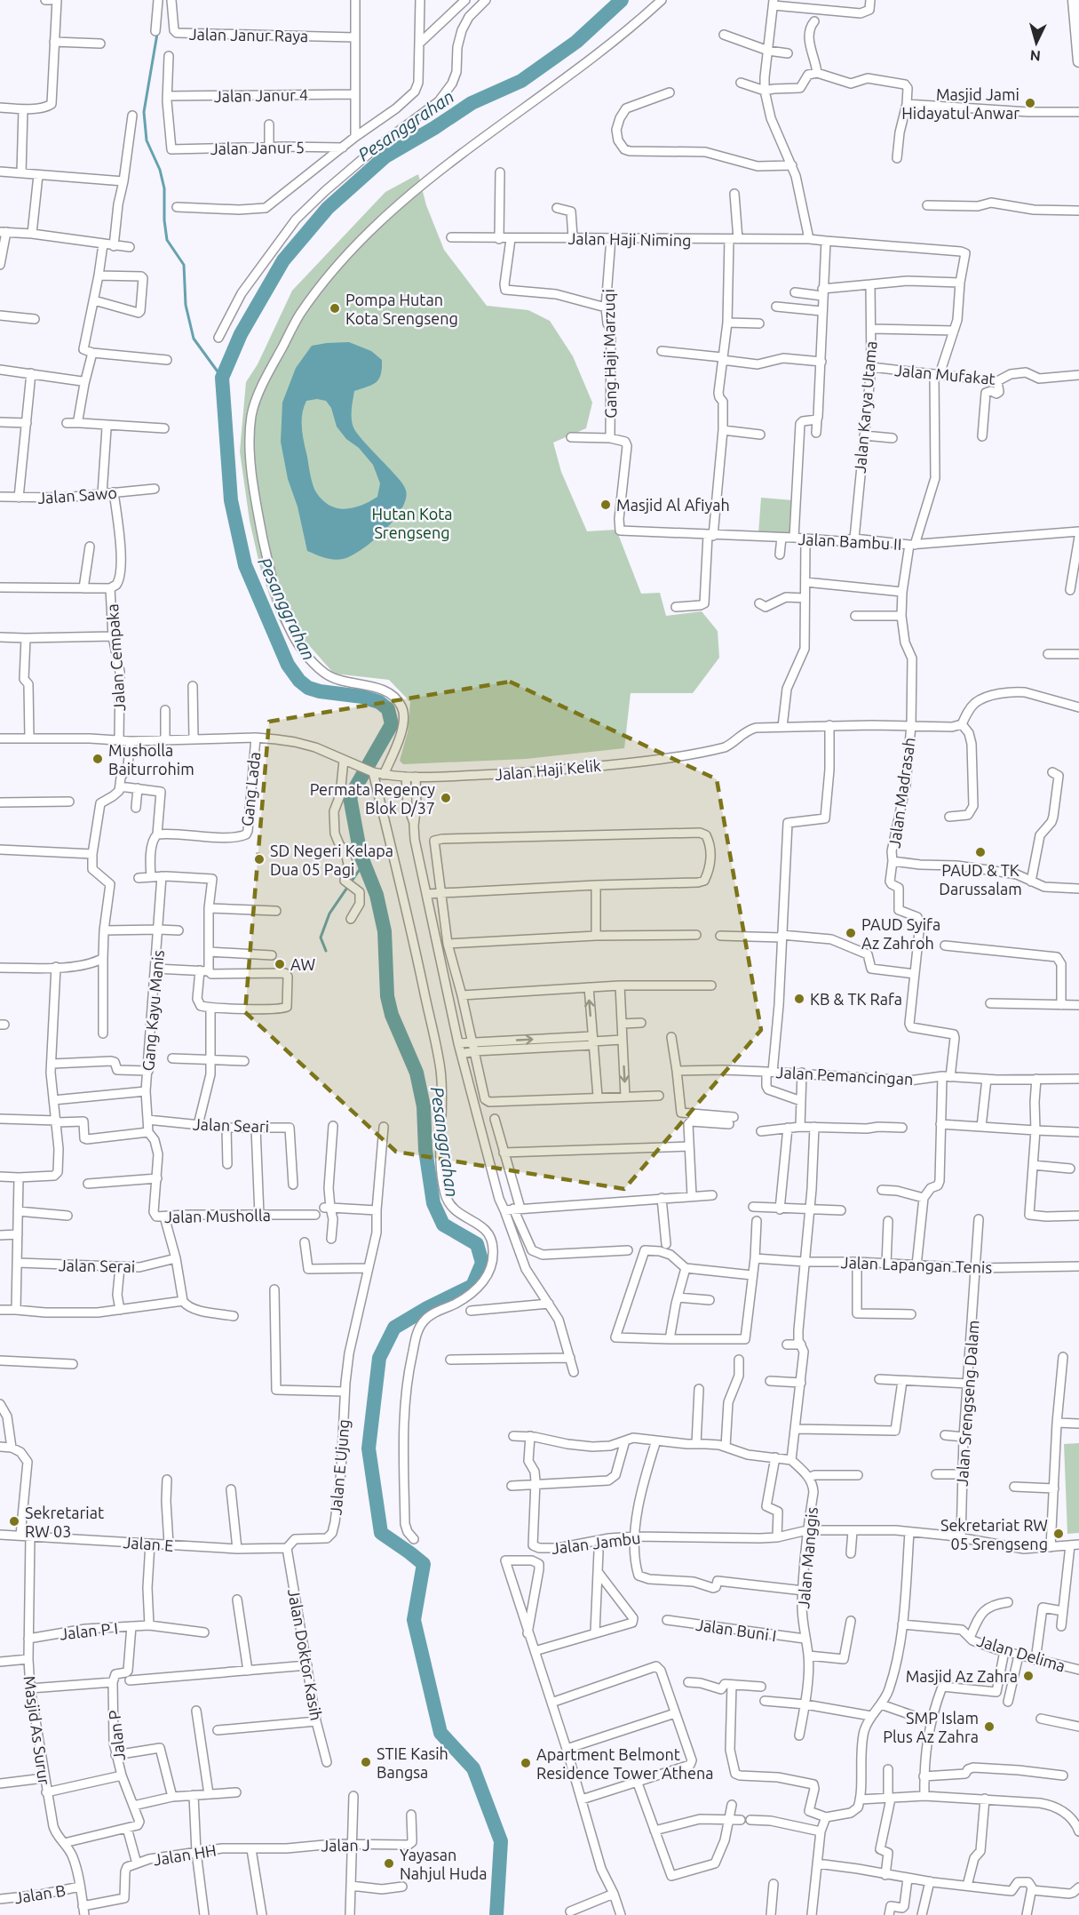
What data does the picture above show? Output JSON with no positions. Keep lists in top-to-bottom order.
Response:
{
  "streets": {
    "street": [
      "Jalan Janur Raya",
      "Jalan Janur 4",
      "Jalan Janur 5",
      "Jalan Haji Niming",
      "Gang Haji Marzuqi",
      "Jalan Mufakat",
      "Jalan Karya Utama",
      "Jalan Sawo",
      "Jalan Bambu II",
      "Jalan Cempaka",
      "Jalan Haji Kelik",
      "Gang Lada",
      "Jalan Madrasah",
      "Gang Kayu Manis",
      "Jalan Pemancingan",
      "Jalan Seari",
      "Jalan Musholla",
      "Jalan Lapangan Tenis",
      "Jalan Serai",
      "Jalan Srengseng Dalam",
      "Jalan E Ujung",
      "Jalan Jambu",
      "Jalan E",
      "Jalan Manggis",
      "Jalan Buni I",
      "Jalan P I",
      "Jalan Delima",
      "Jalan Doktor Kasih",
      "Masjid As Surur",
      "Jalan P",
      "Jalan J",
      "Jalan HH",
      "Jalan B"
    ]
  },
  "crossings": [
    ["Jalan Janur 4", "Jalan Janur 5"],
    ["Jalan Haji Niming", "Gang Haji Marzuqi"],
    ["Gang Haji Marzuqi", "Jalan Bambu II"],
    ["Jalan Mufakat", "Jalan Karya Utama"],
    ["Jalan Mufakat", "Jalan Madrasah"],
    ["Jalan Karya Utama", "Jalan Bambu II"],
    ["Jalan Bambu II", "Jalan Madrasah"],
    ["Jalan Cempaka", "Jalan Haji Kelik"],
    ["Jalan Haji Kelik", "Gang Lada"],
    ["Jalan Haji Kelik", "Jalan Madrasah"],
    ["Gang Kayu Manis", "Jalan Seari"],
    ["Gang Kayu Manis", "Jalan Musholla"],
    ["Jalan Seari", "Jalan Musholla"],
    ["Jalan Lapangan Tenis", "Jalan Srengseng Dalam"],
    ["Jalan Srengseng Dalam", "Jalan Jambu"],
    ["Jalan E Ujung", "Jalan E"],
    ["Jalan E Ujung", "Jalan Doktor Kasih"],
    ["Jalan Jambu", "Jalan Manggis"],
    ["Jalan E", "Jalan Doktor Kasih"],
    ["Jalan E", "Masjid As Surur"],
    ["Jalan Manggis", "Jalan Buni I"],
    ["Jalan P I", "Masjid As Surur"],
    ["Masjid As Surur", "Jalan P"],
    ["Masjid As Surur", "Jalan HH"],
    ["Masjid As Surur", "Jalan B"],
    ["Jalan J", "Jalan HH"]
  ],
  "water": ["Pesanggrahan"],
  "parks": ["Hutan Kota Srengseng"],
  "places": [
    "Masjid Jami Hidayatul Anwar",
    "Pompa Hutan Kota Srengseng",
    "Masjid Al Afiyah",
    "Musholla Baiturrohim",
    "Permata Regency Blok D/37",
    "PAUD & TK Darussalam",
    "SD Negeri Kelapa Dua 05 Pagi",
    "PAUD Syifa Az Zahroh",
    "AW",
    "KB & TK Rafa",
    "Sekretariat RW 03",
    "Sekretariat RW 05 Srengseng",
    "Masjid Az Zahra",
    "SMP Islam Plus Az Zahra",
    "STIE Kasih Bangsa",
    "Apartment Belmont Residence Tower Athena",
    "Yayasan Nahjul Huda"
  ],
  "north": "bottom"
}
